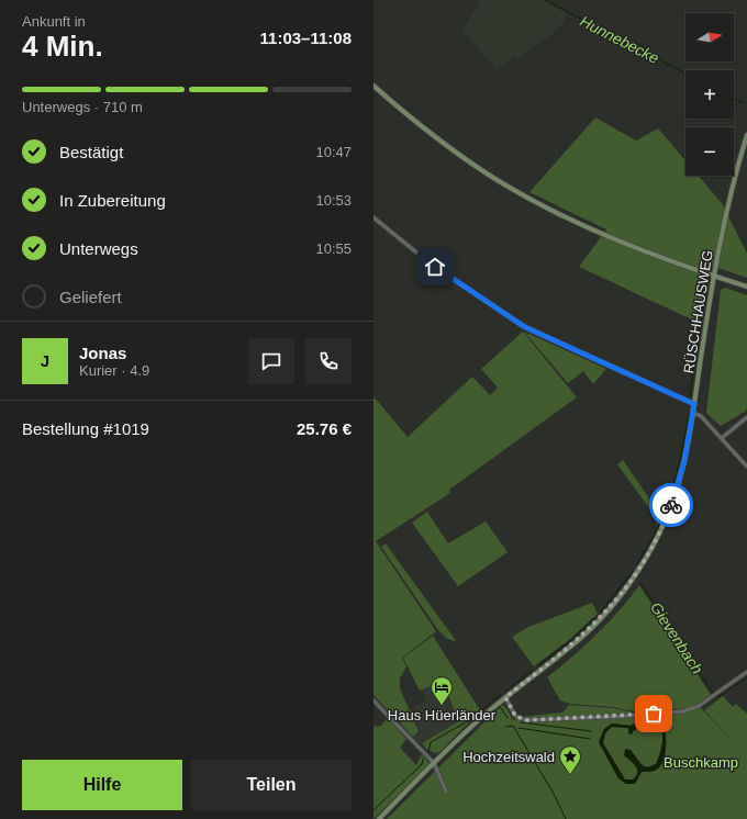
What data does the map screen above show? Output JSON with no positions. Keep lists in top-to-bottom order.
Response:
{
  "streets": {
    "main road": ["RÜSCHHAUSWEG"]
  },
  "water": ["Hunnebecke", "Gievenbach"],
  "parks": ["Buschkamp"],
  "places": {
    "hotel": ["Haus Hüerländer"],
    "place": ["Hochzeitswald"]
  },
  "north": "right",
  "page": {
    "heading": ["4 Min.", "Ankunft in", "11:03–11:08"],
    "panel": [
      "Jonas",
      "Kurier · 4.9",
      "Bestellung #1019",
      "25.76 €"
    ],
    "map_buttons": ["+", "−"],
    "bar": "Unterwegs · 710 m",
    "list": [
      ["Bestätigt", "10:47"],
      ["In Zubereitung", "10:53"],
      ["Unterwegs", "10:55"],
      "Geliefert"
    ],
    "round": "J",
    "buttons": ["Hilfe", "Teilen"]
  }
}
